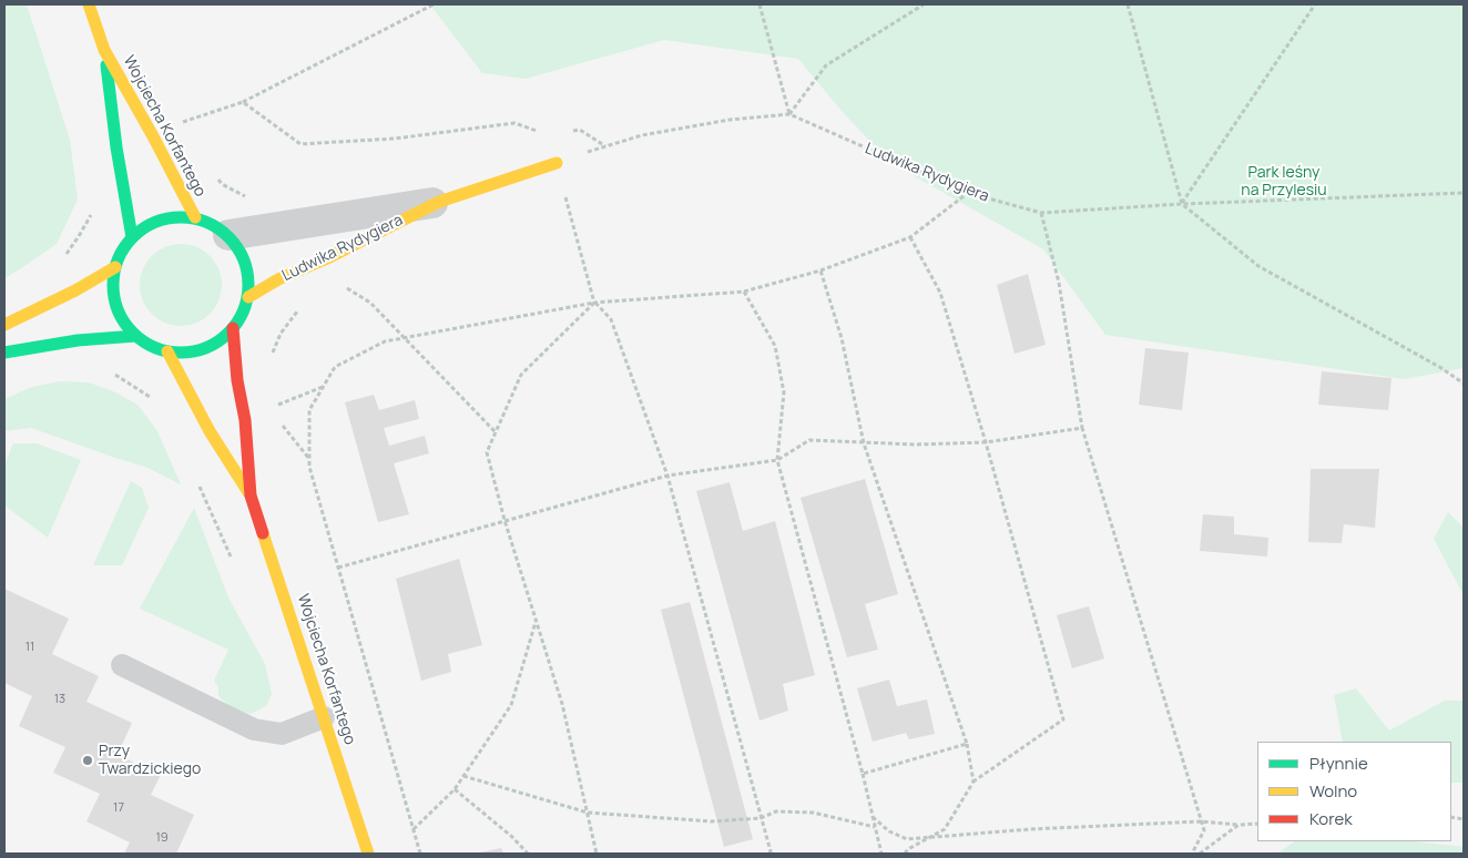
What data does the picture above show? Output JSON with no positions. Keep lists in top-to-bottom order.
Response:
{
  "streets": {
    "street": ["Wojciecha Korfantego", "Ludwika Rydygiera"]
  },
  "crossings": [
    ["Wojciecha Korfantego", "Ludwika Rydygiera"]
  ],
  "parks": ["Park leśny na Przylesiu"],
  "places": ["Przy Twardzickiego"],
  "house_numbers": [
    "11",
    "13",
    "17",
    "19"
  ],
  "legend": ["Płynnie", "Wolno", "Korek"]
}
